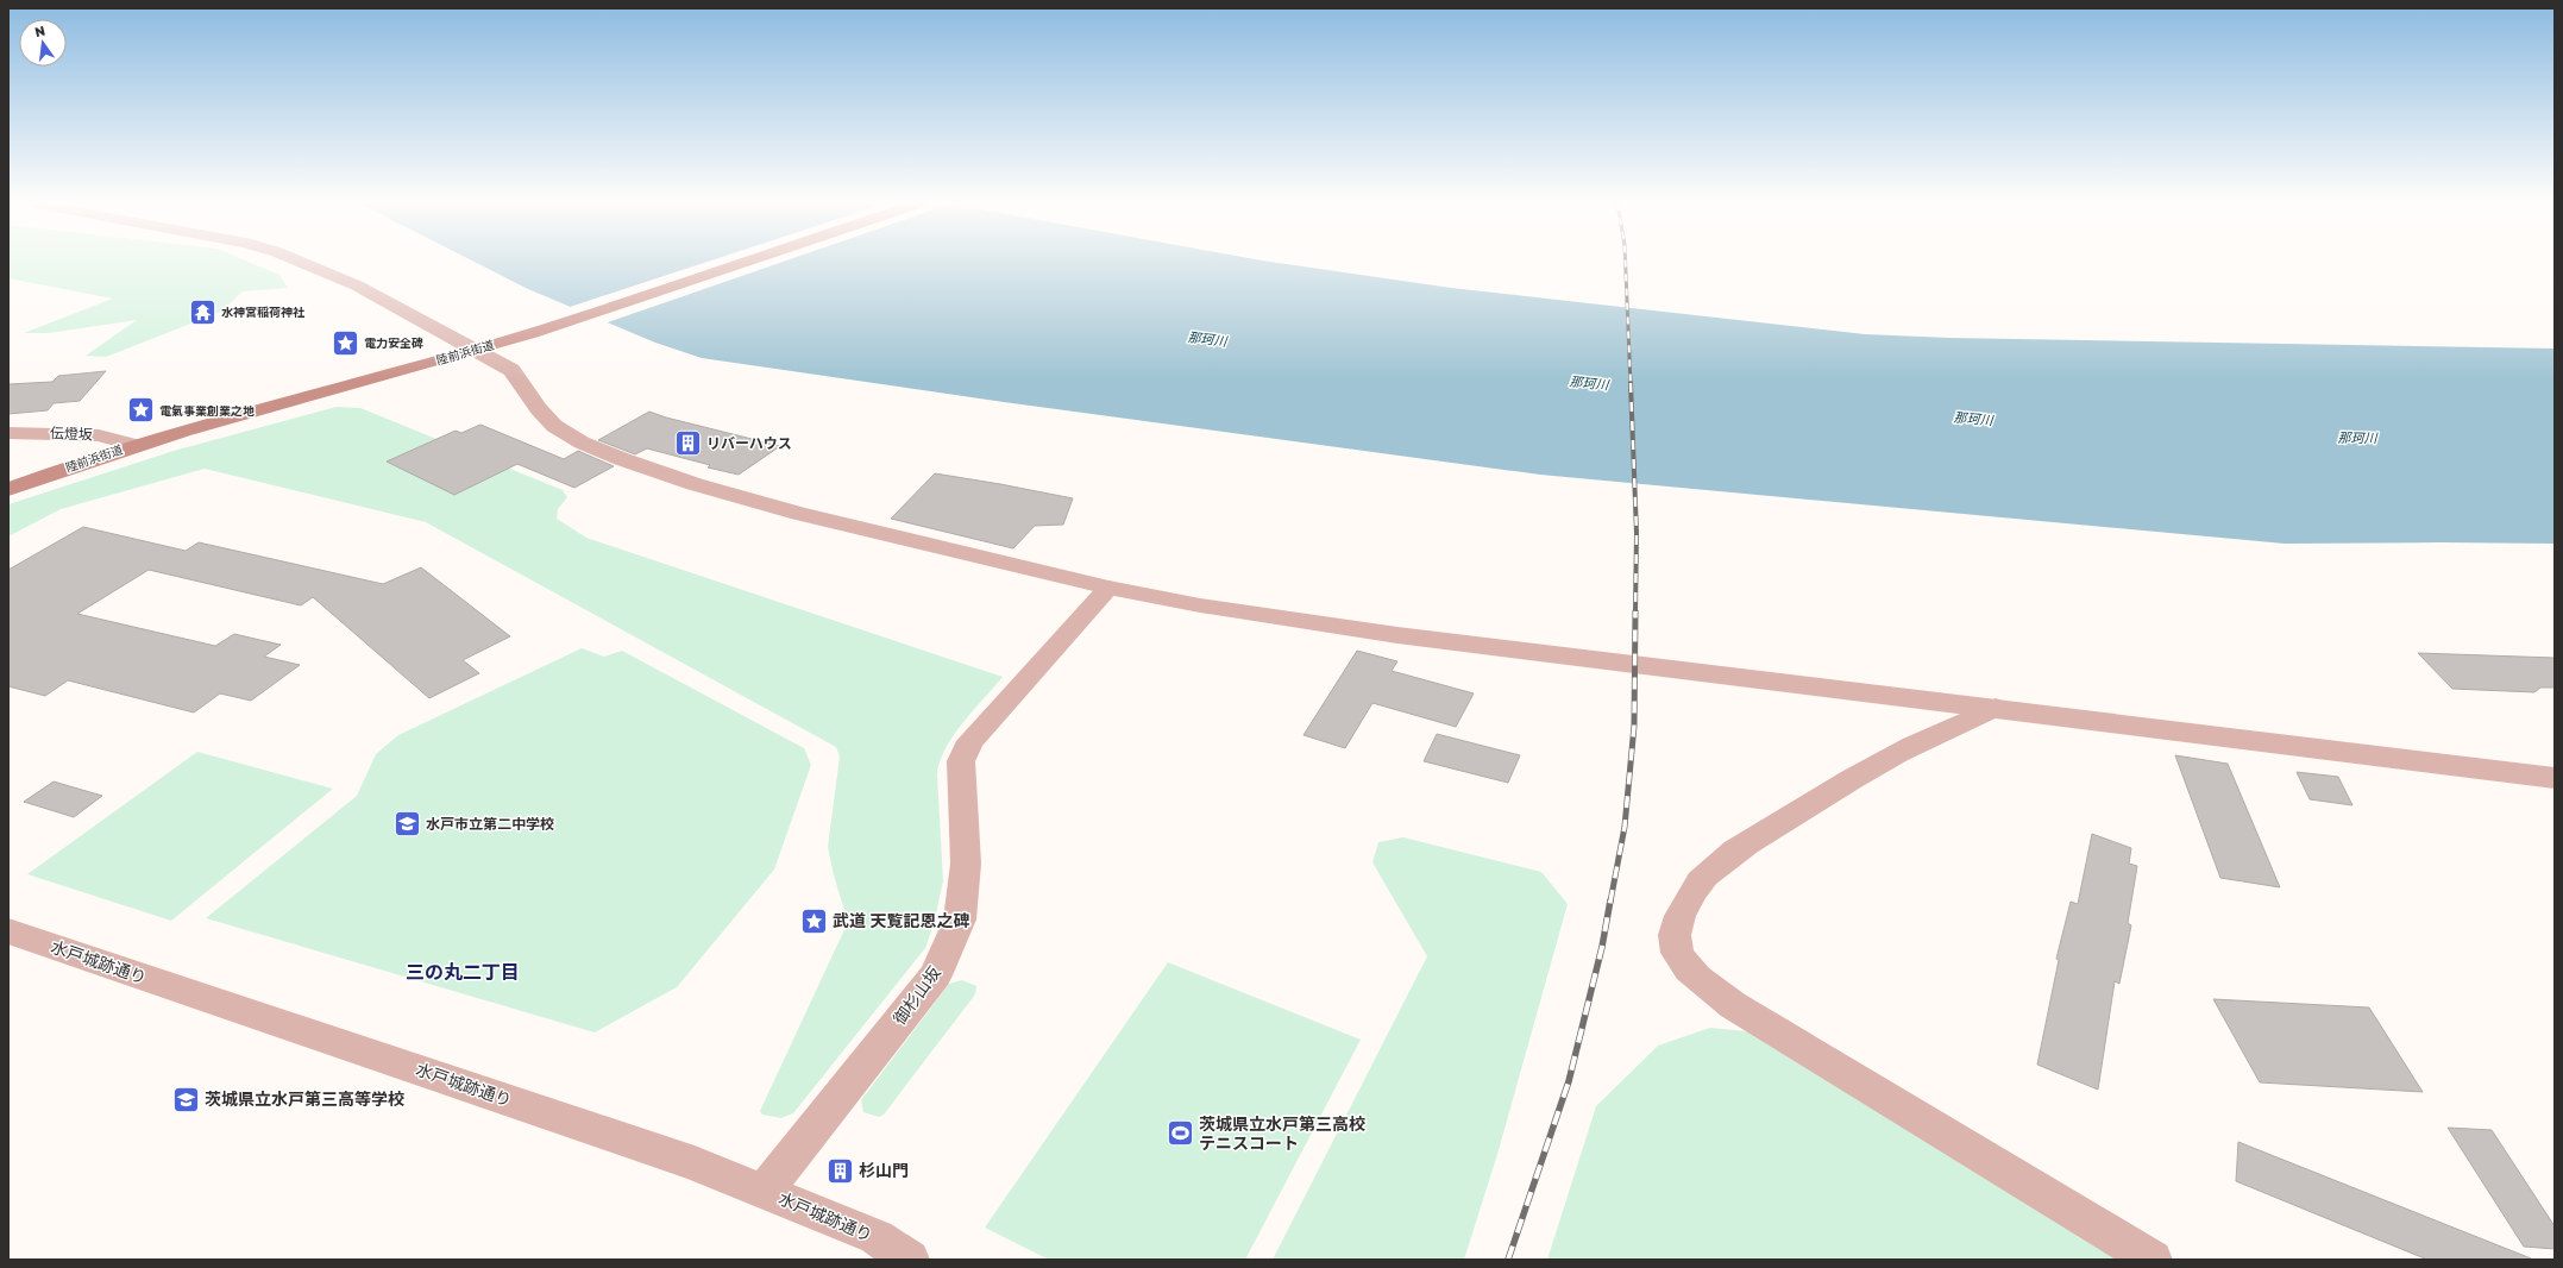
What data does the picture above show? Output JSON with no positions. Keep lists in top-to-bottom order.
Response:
{
  "streets": {
    "main road": ["陸前浜街道"],
    "street": ["伝燈坂", "水戸城跡通り", "御杉山坂"]
  },
  "crossings": [
    ["陸前浜街道", "伝燈坂"],
    ["水戸城跡通り", "御杉山坂"]
  ],
  "districts": ["三の丸二丁目"],
  "water": ["那珂川"],
  "places": {
    "temple": ["水神宮稲荷神社"],
    "place": ["電力安全碑", "電氣事業創業之地", "武道 天覧記恩之碑"],
    "building": ["リバーハウス", "杉山門"],
    "school or university": ["水戸市立第二中学校", "茨城県立水戸第三高等学校"],
    "sports": ["茨城県立水戸第三高校 テニスコート"]
  },
  "north": "top"
}
